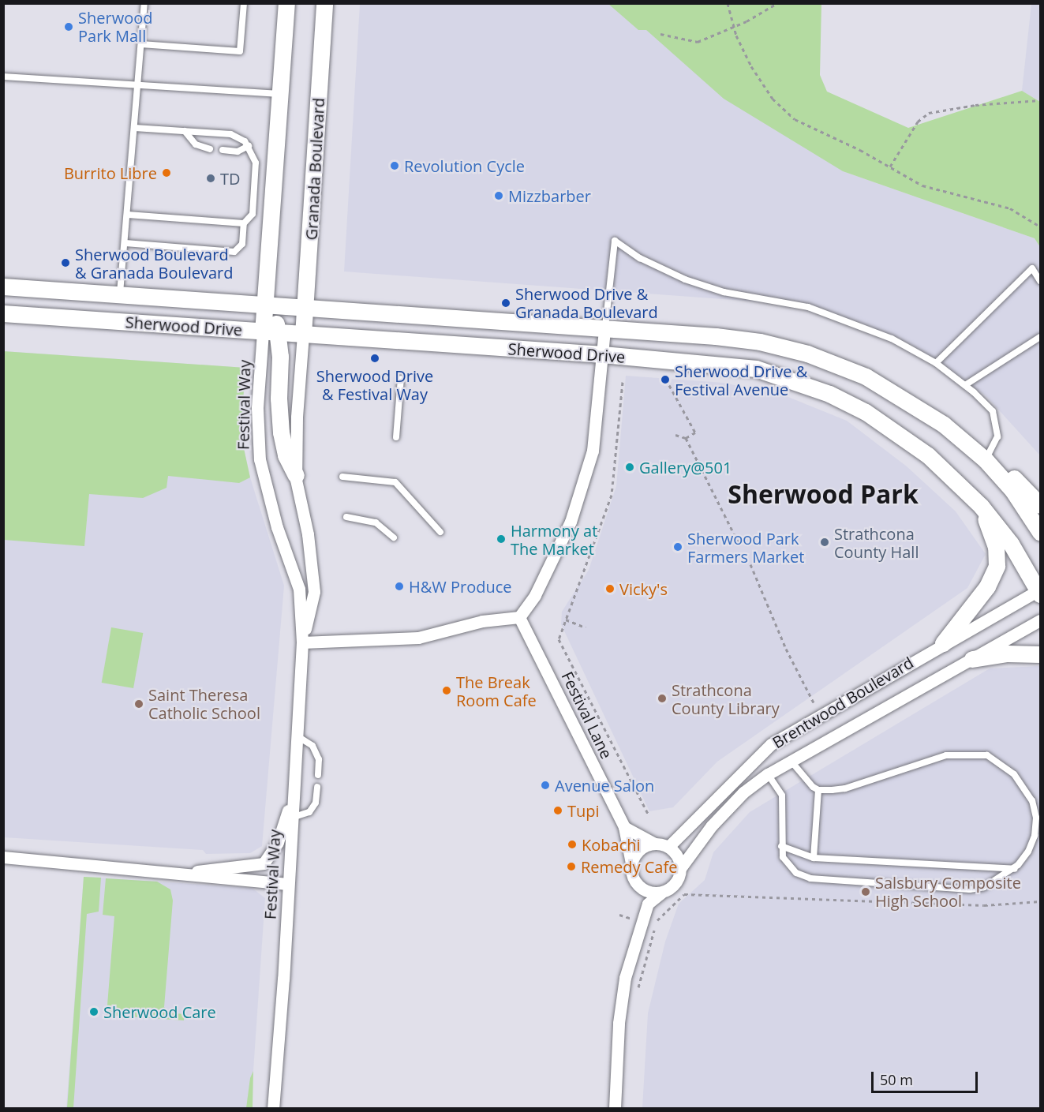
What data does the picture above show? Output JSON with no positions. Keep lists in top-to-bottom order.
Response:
{
  "streets": {
    "main road": ["Granada Boulevard", "Sherwood Drive"],
    "street": ["Festival Way", "Brentwood Boulevard", "Festival Lane"]
  },
  "crossings": [
    ["Granada Boulevard", "Sherwood Drive"],
    ["Granada Boulevard", "Festival Way"],
    ["Sherwood Drive", "Festival Way"],
    ["Sherwood Drive", "Brentwood Boulevard"],
    ["Brentwood Boulevard", "Festival Lane"]
  ],
  "districts": ["Sherwood Park"],
  "places": [
    "Sherwood Park Mall",
    "Revolution Cycle",
    "Burrito Libre",
    "TD",
    "Mizzbarber",
    "Sherwood Boulevard & Granada Boulevard",
    "Sherwood Drive & Granada Boulevard",
    "Sherwood Drive & Festival Way",
    "Sherwood Drive & Festival Avenue",
    "Gallery@501",
    "Harmony at The Market",
    "Strathcona County Hall",
    "Sherwood Park Farmers Market",
    "H&W Produce",
    "Vicky's",
    "The Break Room Cafe",
    "Strathcona County Library",
    "Saint Theresa Catholic School",
    "Avenue Salon",
    "Tupi",
    "Kobachi",
    "Remedy Cafe",
    "Salsbury Composite High School",
    "Sherwood Care"
  ],
  "scale_bar": "50 m"
}
